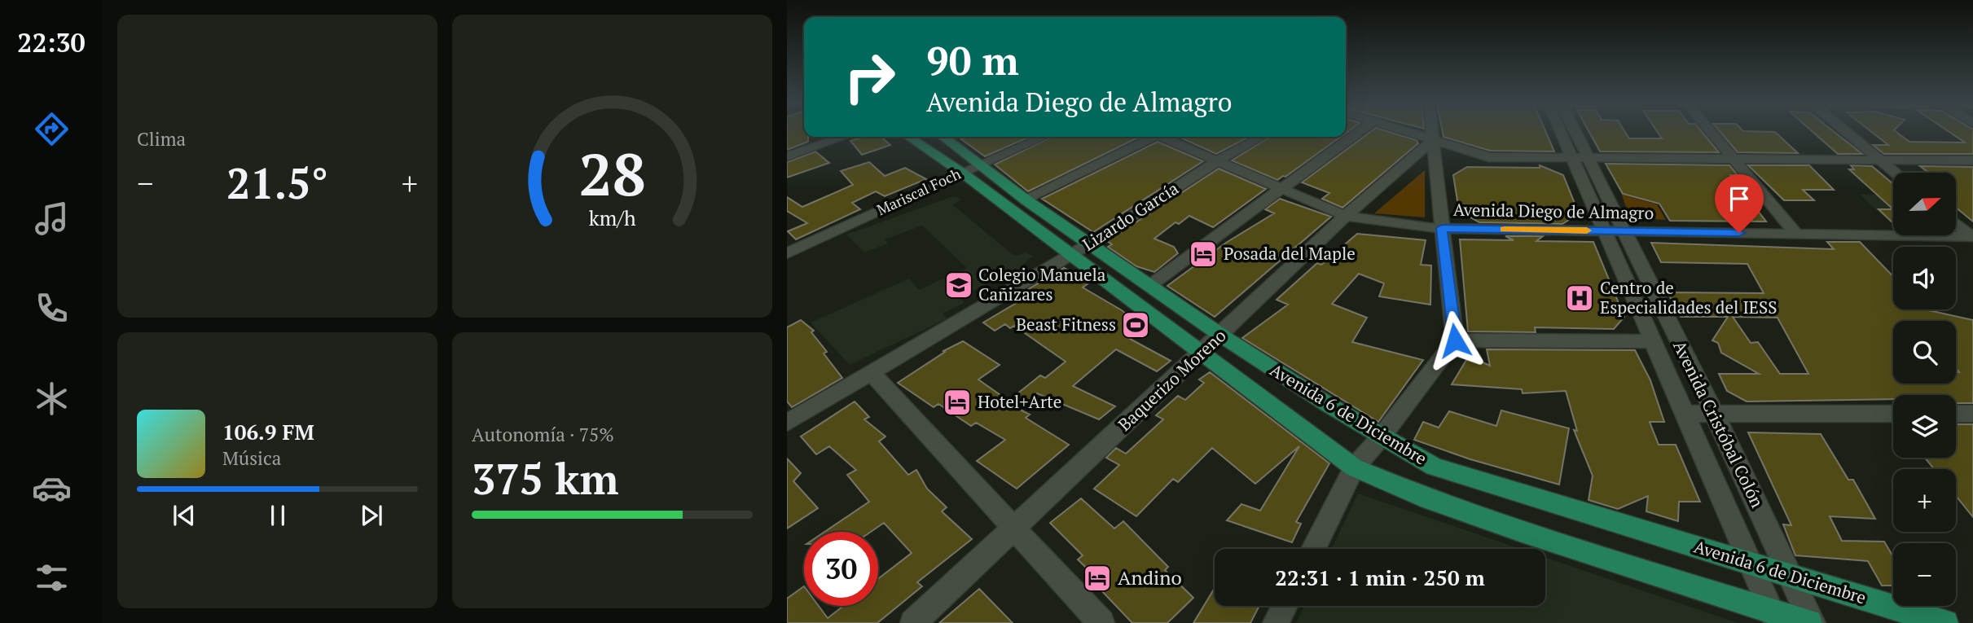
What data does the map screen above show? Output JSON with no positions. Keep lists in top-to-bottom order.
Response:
{
  "streets": {
    "main road": ["Avenida 6 de Diciembre"],
    "street": [
      "Mariscal Foch",
      "Avenida Diego de Almagro",
      "Lizardo García",
      "Baquerizo Moreno",
      "Avenida Cristóbal Colón"
    ]
  },
  "crossings": [
    ["Mariscal Foch", "Avenida 6 de Diciembre"],
    ["Avenida Diego de Almagro", "Lizardo García"],
    ["Avenida Diego de Almagro", "Baquerizo Moreno"],
    ["Avenida Diego de Almagro", "Avenida Cristóbal Colón"],
    ["Lizardo García", "Avenida 6 de Diciembre"],
    ["Baquerizo Moreno", "Avenida 6 de Diciembre"],
    ["Avenida 6 de Diciembre", "Avenida Cristóbal Colón"]
  ],
  "places": {
    "hotel": ["Posada del Maple", "Hotel+Arte", "Andino"],
    "school or university": ["Colegio Manuela Cañizares"],
    "hospital": ["Centro de Especialidades del IESS"],
    "sports": ["Beast Fitness"]
  },
  "north": "right",
  "page": {
    "tabs": "22:30",
    "tile": [
      "Clima",
      ["Autonomía · 75%", "375 km"]
    ],
    "turn": ["90 m", "Avenida Diego de Almagro"],
    "heat": ["−", "21.5°", "+"],
    "map_buttons": ["+", "−"],
    "song": ["106.9 FM", "Música"],
    "limit": "30",
    "trip": "22:31 · 1 min · 250 m",
    "gauge": ["28", "km/h"]
  }
}
